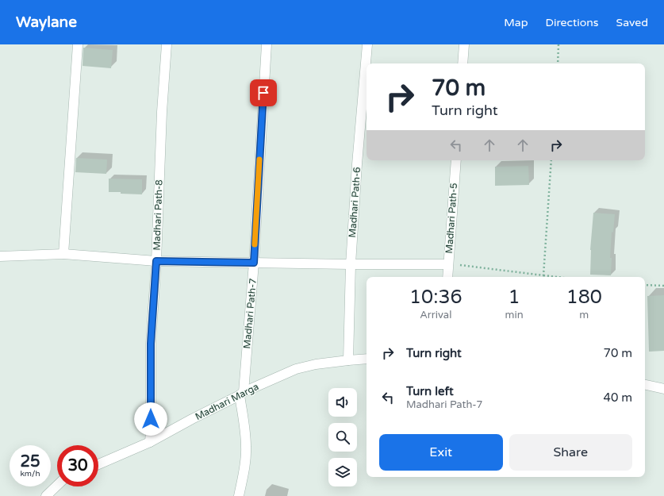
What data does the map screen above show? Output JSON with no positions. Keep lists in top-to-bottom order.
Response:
{
  "streets": {
    "street": [
      "Madhari Path-6",
      "Madhari Path-8",
      "Madhari Path-5",
      "Madhari Path-7",
      "Madhari Marga"
    ]
  },
  "crossings": [
    ["Madhari Path-6", "Madhari Marga"],
    ["Madhari Path-8", "Madhari Marga"],
    ["Madhari Path-7", "Madhari Marga"]
  ],
  "page": {
    "header": "Waylane",
    "nav": ["Map", "Directions", "Saved"],
    "turn": ["70 m", "Turn right"],
    "eta": [
      "10:36",
      "Arrival",
      "1",
      "min",
      "180",
      "m"
    ],
    "list": [
      {
        "name": "Turn right",
        "value": "70 m"
      },
      {
        "name": "Turn left",
        "note": "Madhari Path-7",
        "value": "40 m"
      }
    ],
    "buttons": ["Exit", "Share"],
    "speed": "25 km/h",
    "limit": "30"
  }
}
